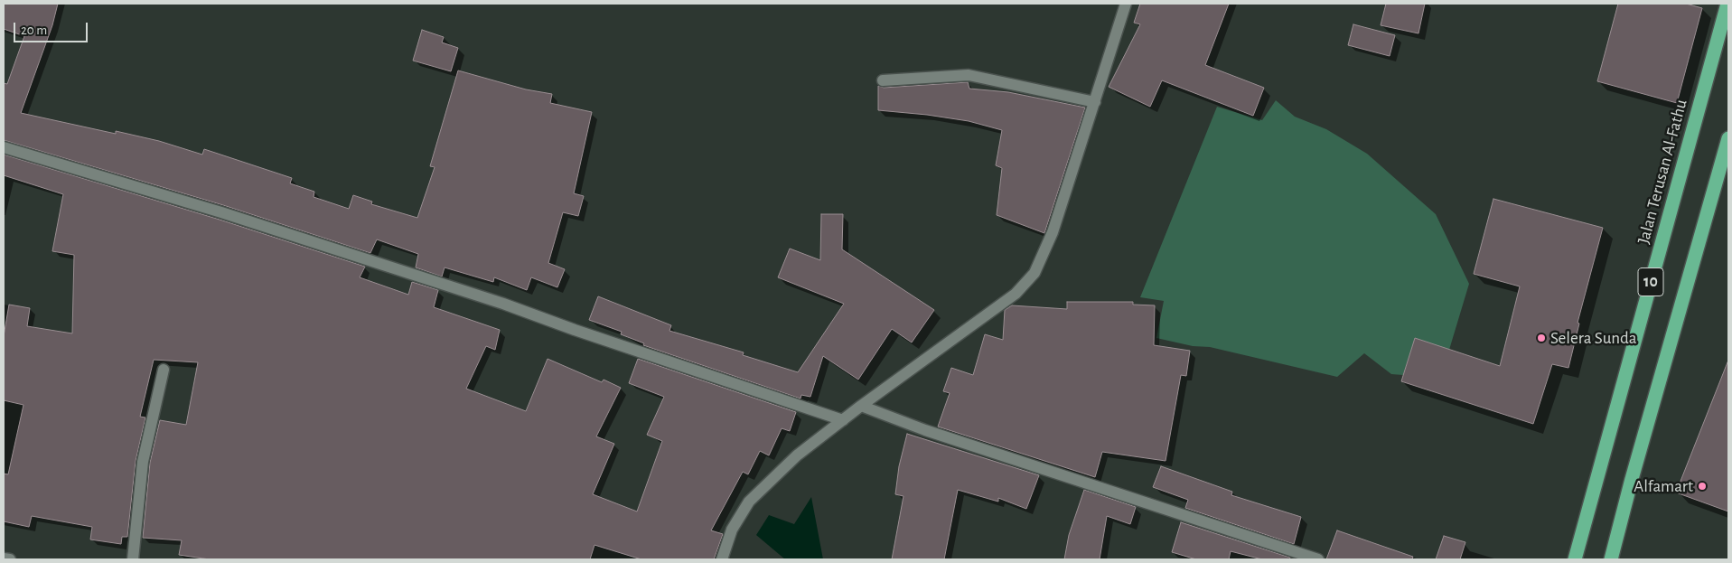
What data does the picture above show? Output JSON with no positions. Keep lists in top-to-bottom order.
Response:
{
  "streets": {
    "highway": ["Jalan Terusan Al-Fathu", "10"]
  },
  "places": ["Selera Sunda", "Alfamart"],
  "scale_bar": "20 m"
}
